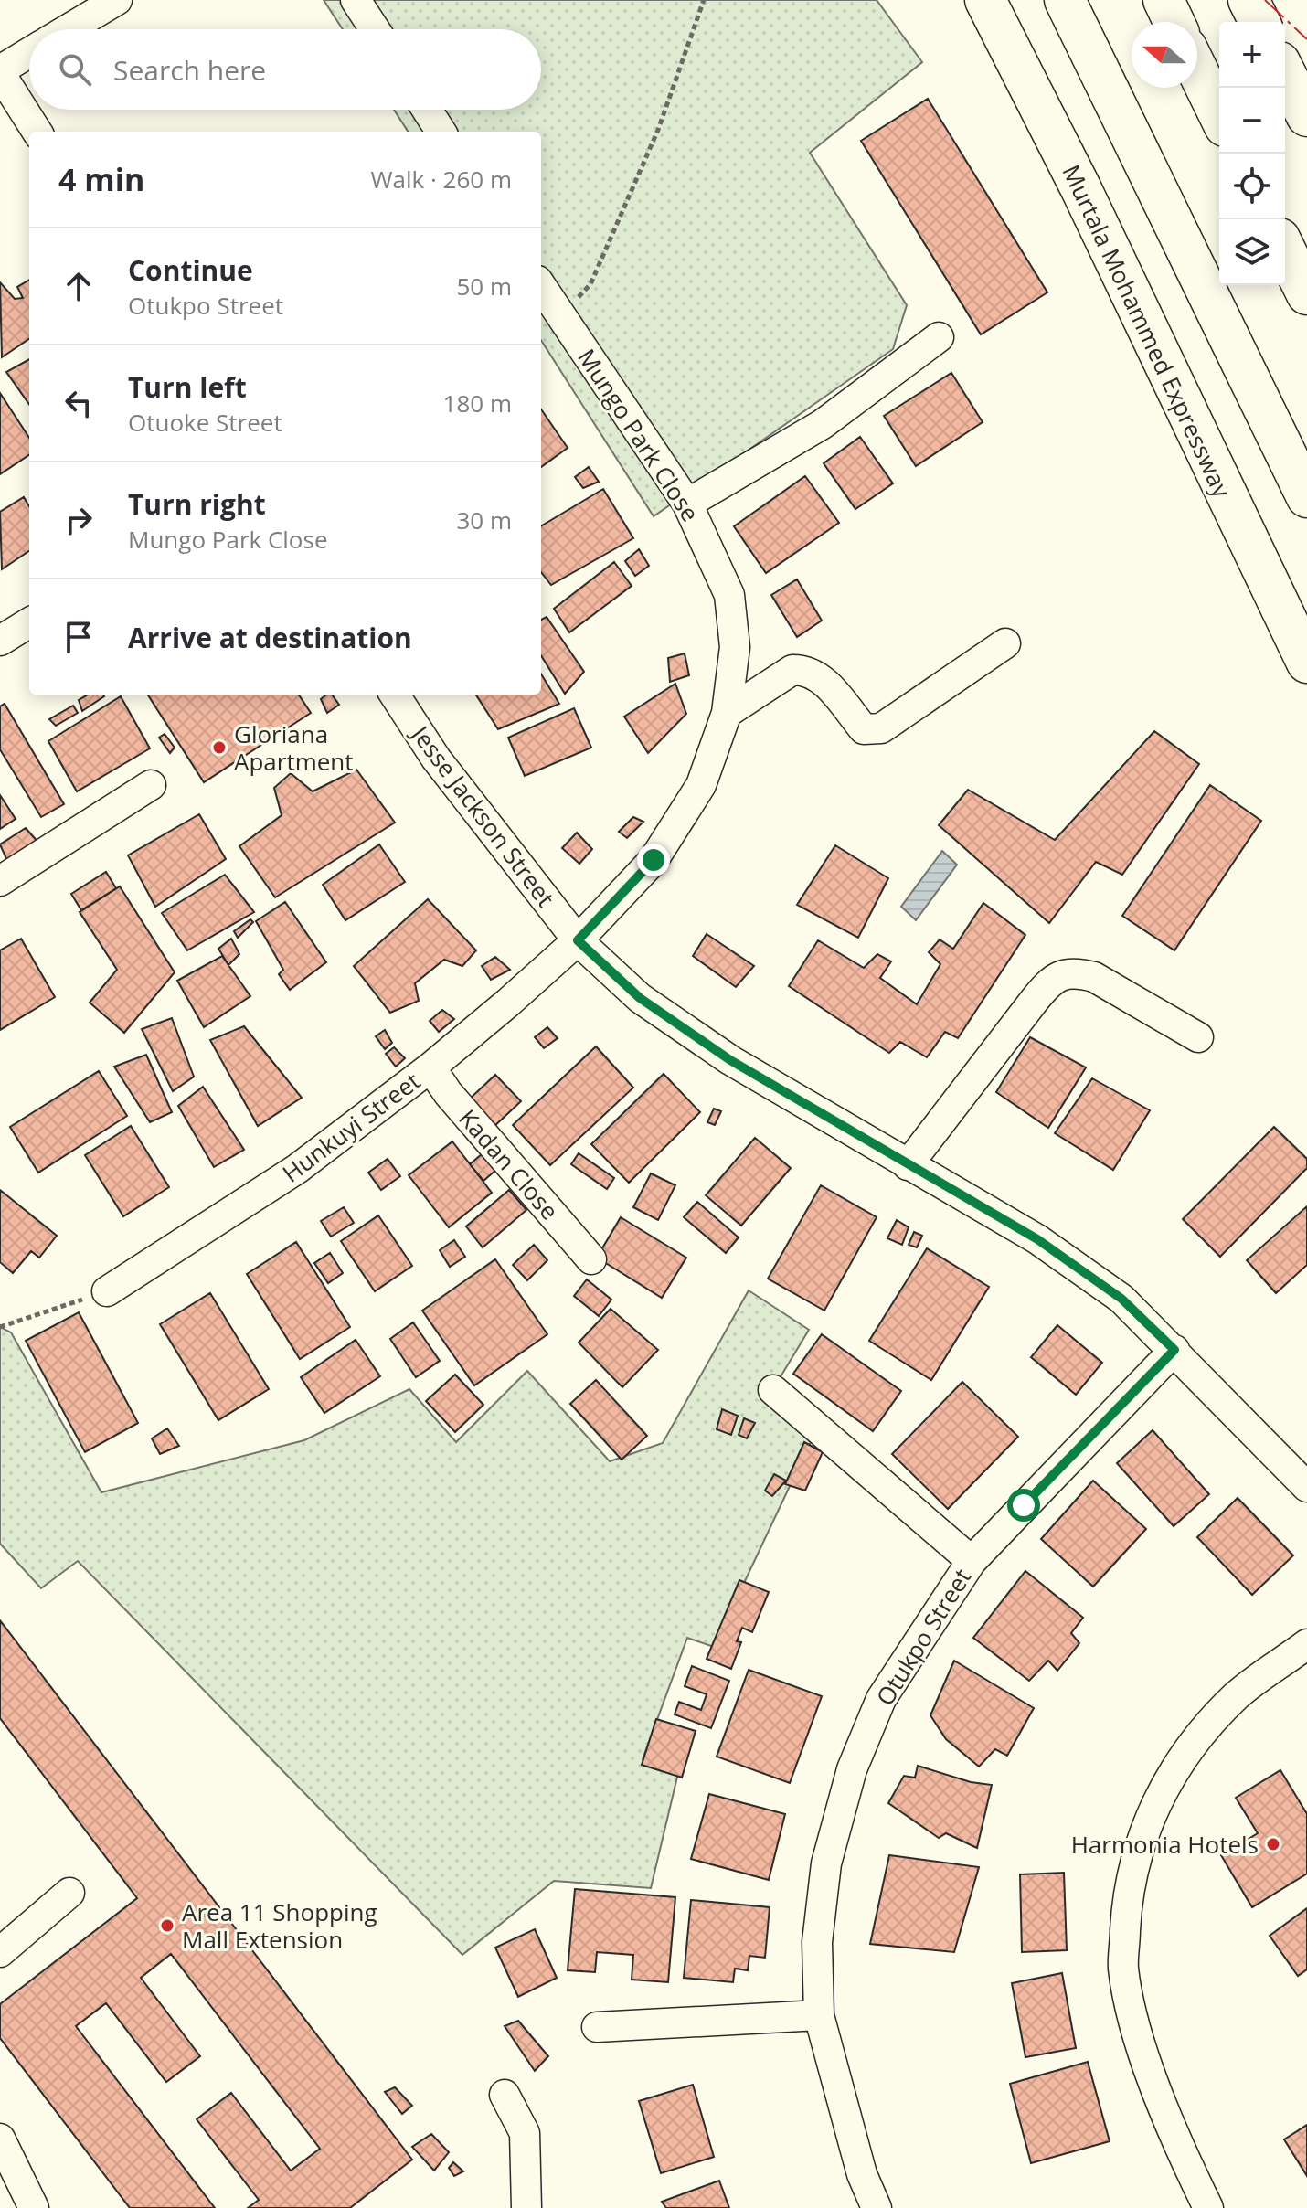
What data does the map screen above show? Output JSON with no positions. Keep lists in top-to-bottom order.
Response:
{
  "streets": {
    "highway": ["Murtala Mohammed Expressway"],
    "street": [
      "Mungo Park Close",
      "Jesse Jackson Street",
      "Hunkuyi Street",
      "Kadan Close",
      "Otukpo Street"
    ]
  },
  "crossings": [
    ["Mungo Park Close", "Jesse Jackson Street"],
    ["Mungo Park Close", "Hunkuyi Street"],
    ["Jesse Jackson Street", "Hunkuyi Street"],
    ["Jesse Jackson Street", "Otukpo Street"],
    ["Hunkuyi Street", "Kadan Close"]
  ],
  "places": ["Gloriana Apartment", "Harmonia Hotels", "Area 11 Shopping Mall Extension"],
  "north": "left",
  "page": {
    "map_buttons": ["+", "−"],
    "search": "Search here",
    "heading": ["4 min", "Walk · 260 m"],
    "list": [
      ["Continue", "Otukpo Street", "50 m"],
      ["Turn left", "Otuoke Street", "180 m"],
      ["Turn right", "Mungo Park Close", "30 m"],
      "Arrive at destination"
    ]
  }
}
